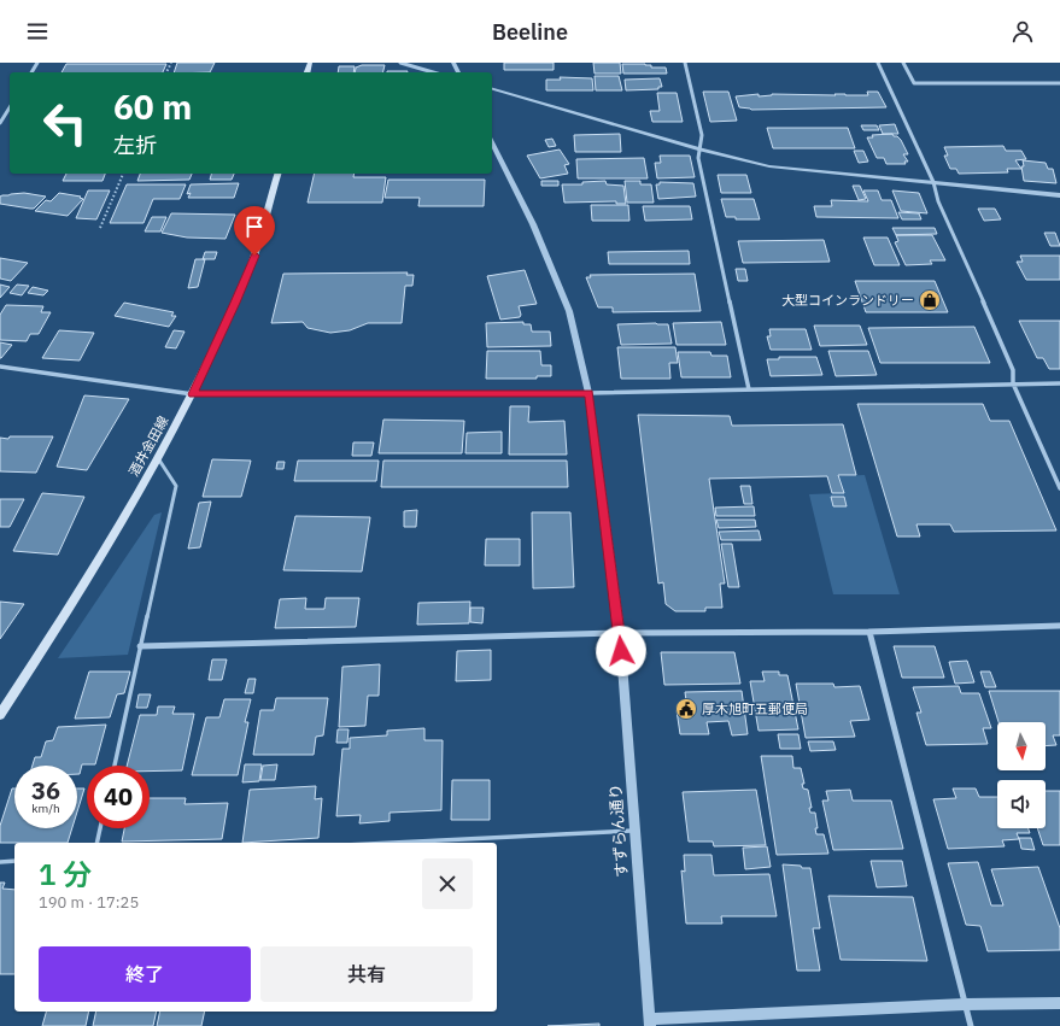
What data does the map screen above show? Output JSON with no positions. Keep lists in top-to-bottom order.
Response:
{
  "streets": {
    "main road": ["酒井金田線"],
    "street": ["すずらん通り"]
  },
  "places": {
    "shop": ["大型コインランドリー"],
    "public building": ["厚木旭町五郵便局"]
  },
  "north": "bottom",
  "page": {
    "header": "Beeline",
    "turn": ["60 m", "左折"],
    "speed": "36 km/h",
    "limit": "40",
    "heading": ["1 分", "190 m · 17:25"],
    "buttons": ["終了", "共有"]
  }
}
